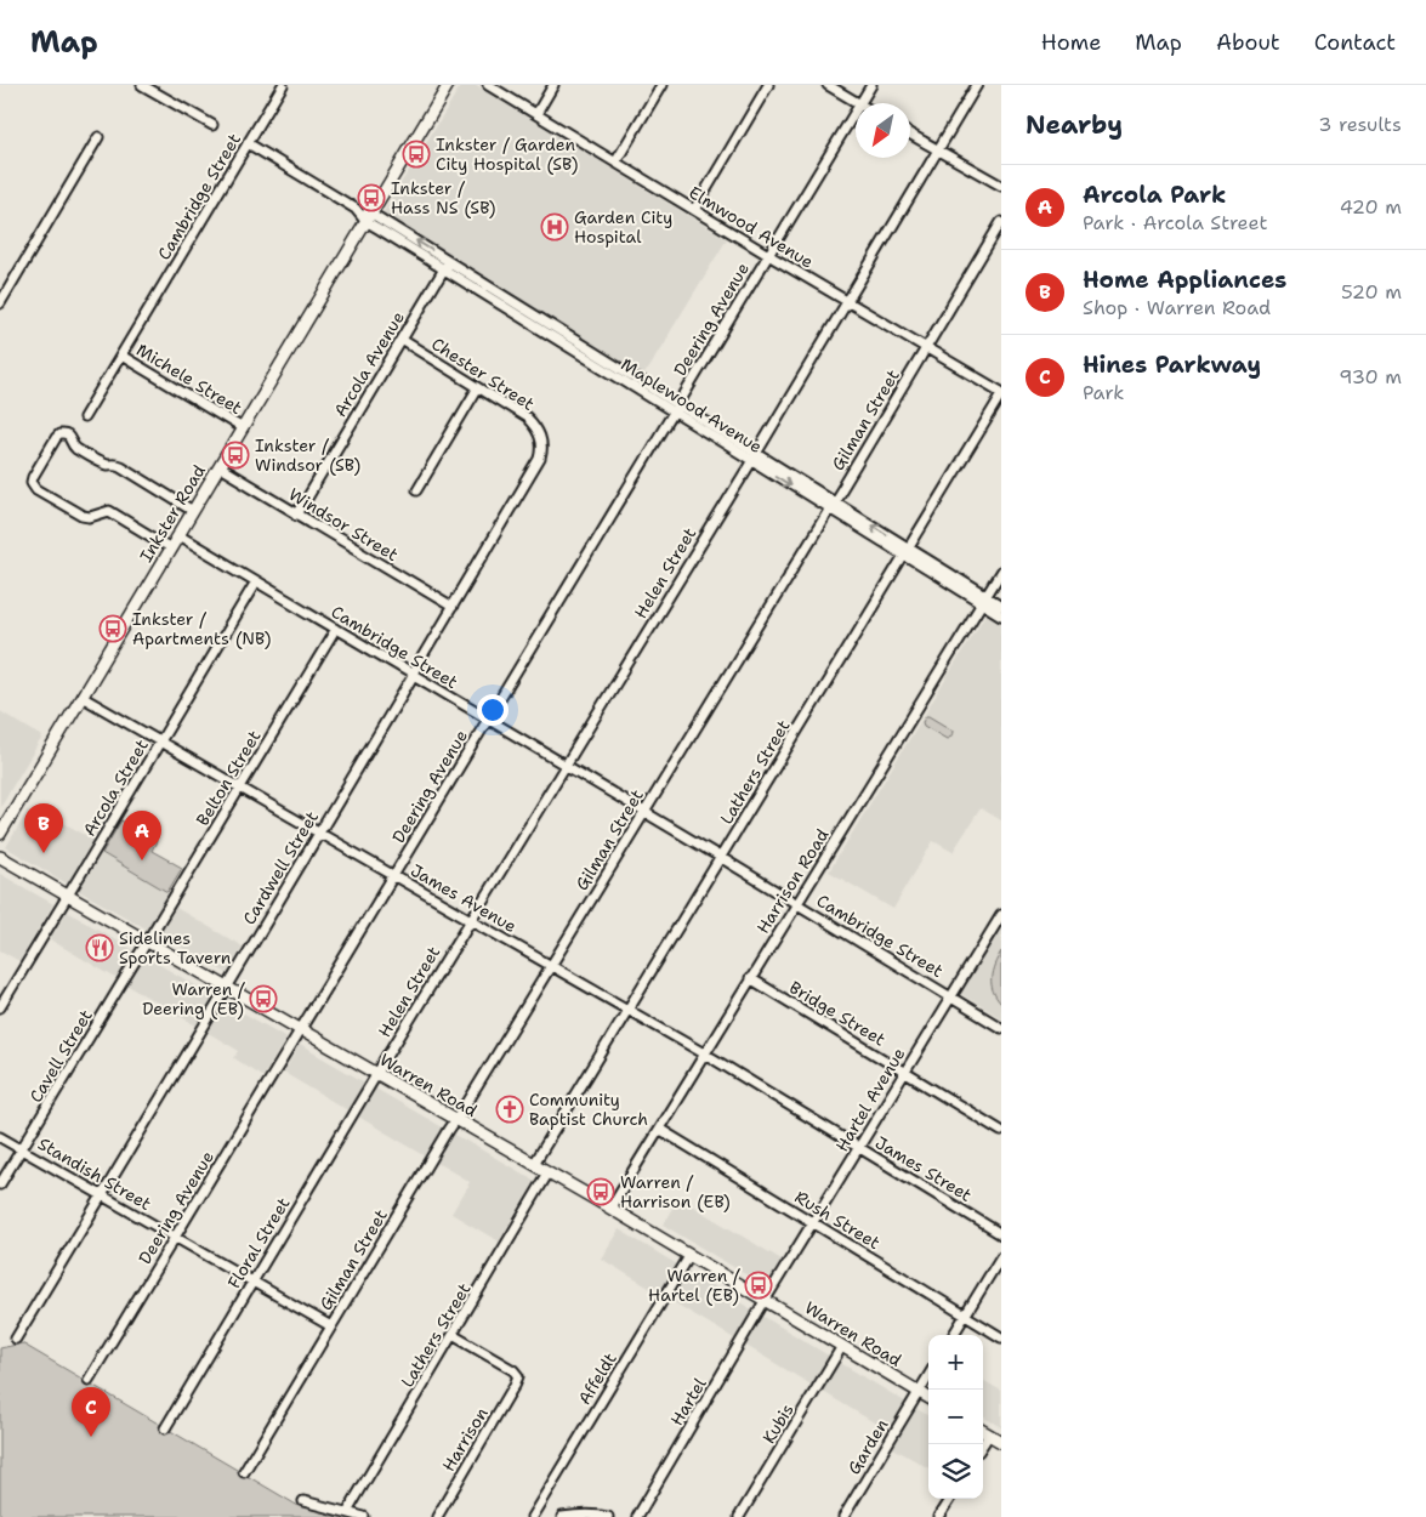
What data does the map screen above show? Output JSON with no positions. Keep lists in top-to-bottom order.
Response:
{
  "streets": {
    "main road": ["Inkster Road", "Warren Road"],
    "street": [
      "Cambridge Street",
      "Elmwood Avenue",
      "Deering Avenue",
      "Arcola Avenue",
      "Chester Street",
      "Michele Street",
      "Maplewood Avenue",
      "Gilman Street",
      "Windsor Street",
      "Helen Street",
      "Lathers Street",
      "Belton Street",
      "Arcola Street",
      "Cardwell Street",
      "Harrison Road",
      "James Avenue",
      "Bridge Street",
      "Cavell Street",
      "Hartel Avenue",
      "James Street",
      "Standish Street",
      "Rush Street",
      "Floral Street",
      "Affeldt",
      "Hartel",
      "Kubis",
      "Harrison",
      "Garden"
    ]
  },
  "crossings": [
    ["Cambridge Street", "Deering Avenue"],
    ["Cambridge Street", "Michele Street"],
    ["Cambridge Street", "Maplewood Avenue"],
    ["Cambridge Street", "Gilman Street"],
    ["Cambridge Street", "Inkster Road"],
    ["Cambridge Street", "Helen Street"],
    ["Cambridge Street", "Lathers Street"],
    ["Cambridge Street", "Belton Street"],
    ["Cambridge Street", "Arcola Street"],
    ["Cambridge Street", "Cardwell Street"],
    ["Cambridge Street", "Harrison Road"],
    ["Cambridge Street", "Hartel Avenue"],
    ["Elmwood Avenue", "Deering Avenue"],
    ["Elmwood Avenue", "Gilman Street"],
    ["Elmwood Avenue", "Helen Street"],
    ["Elmwood Avenue", "Lathers Street"],
    ["Deering Avenue", "Maplewood Avenue"],
    ["Deering Avenue", "James Avenue"],
    ["Deering Avenue", "Warren Road"],
    ["Deering Avenue", "Standish Street"],
    ["Arcola Avenue", "Chester Street"],
    ["Arcola Avenue", "Maplewood Avenue"],
    ["Arcola Avenue", "Windsor Street"],
    ["Chester Street", "Cardwell Street"],
    ["Michele Street", "Inkster Road"],
    ["Maplewood Avenue", "Gilman Street"],
    ["Maplewood Avenue", "Inkster Road"],
    ["Maplewood Avenue", "Helen Street"],
    ["Maplewood Avenue", "Lathers Street"],
    ["Maplewood Avenue", "Harrison Road"],
    ["Gilman Street", "James Avenue"],
    ["Gilman Street", "Warren Road"],
    ["Gilman Street", "Standish Street"],
    ["Inkster Road", "Windsor Street"],
    ["Inkster Road", "James Avenue"],
    ["Windsor Street", "Cardwell Street"],
    ["Helen Street", "James Avenue"],
    ["Helen Street", "Warren Road"],
    ["Helen Street", "Floral Street"],
    ["Lathers Street", "James Avenue"],
    ["Lathers Street", "Warren Road"],
    ["Lathers Street", "Harrison"],
    ["Belton Street", "James Avenue"],
    ["Belton Street", "Cavell Street"],
    ["Belton Street", "Warren Road"],
    ["Arcola Street", "James Avenue"],
    ["Arcola Street", "Warren Road"],
    ["Cardwell Street", "James Avenue"],
    ["Cardwell Street", "Warren Road"],
    ["Cardwell Street", "Standish Street"],
    ["Harrison Road", "James Avenue"],
    ["Harrison Road", "Bridge Street"],
    ["Harrison Road", "Warren Road"],
    ["Harrison Road", "James Street"],
    ["Harrison Road", "Rush Street"],
    ["James Avenue", "James Street"],
    ["Bridge Street", "Hartel Avenue"],
    ["Cavell Street", "Warren Road"],
    ["Cavell Street", "Standish Street"],
    ["Warren Road", "Hartel Avenue"],
    ["Warren Road", "Floral Street"],
    ["Warren Road", "Affeldt"],
    ["Warren Road", "Hartel"],
    ["Warren Road", "Kubis"],
    ["Warren Road", "Garden"],
    ["Hartel Avenue", "James Street"],
    ["Hartel Avenue", "Rush Street"],
    ["Hartel Avenue", "Hartel"],
    ["Standish Street", "Floral Street"]
  ],
  "places": {
    "bus stop": [
      "Inkster / Garden City Hospital (SB)",
      "Inkster / Hass NS (SB)",
      "Inkster / Windsor (SB)",
      "Inkster / Apartments (NB)",
      "Warren / Deering (EB)",
      "Warren / Harrison (EB)",
      "Warren / Hartel (EB)"
    ],
    "hospital": ["Garden City Hospital"],
    "restaurant": ["Sidelines Sports Tavern"],
    "church": ["Community Baptist Church"]
  },
  "north": "bottom left",
  "page": {
    "header": "Map",
    "nav": [
      "Home",
      "Map",
      "About",
      "Contact"
    ],
    "heading": ["Nearby", "3 results"],
    "list": [
      {
        "mark": "A",
        "name": "Arcola Park",
        "note": "Park · Arcola Street",
        "value": "420 m"
      },
      {
        "mark": "B",
        "name": "Home Appliances",
        "note": "Shop · Warren Road",
        "value": "520 m"
      },
      {
        "mark": "C",
        "name": "Hines Parkway",
        "note": "Park",
        "value": "930 m"
      }
    ],
    "pins": ["B", "A", "C"],
    "map_buttons": ["+", "−"]
  }
}
